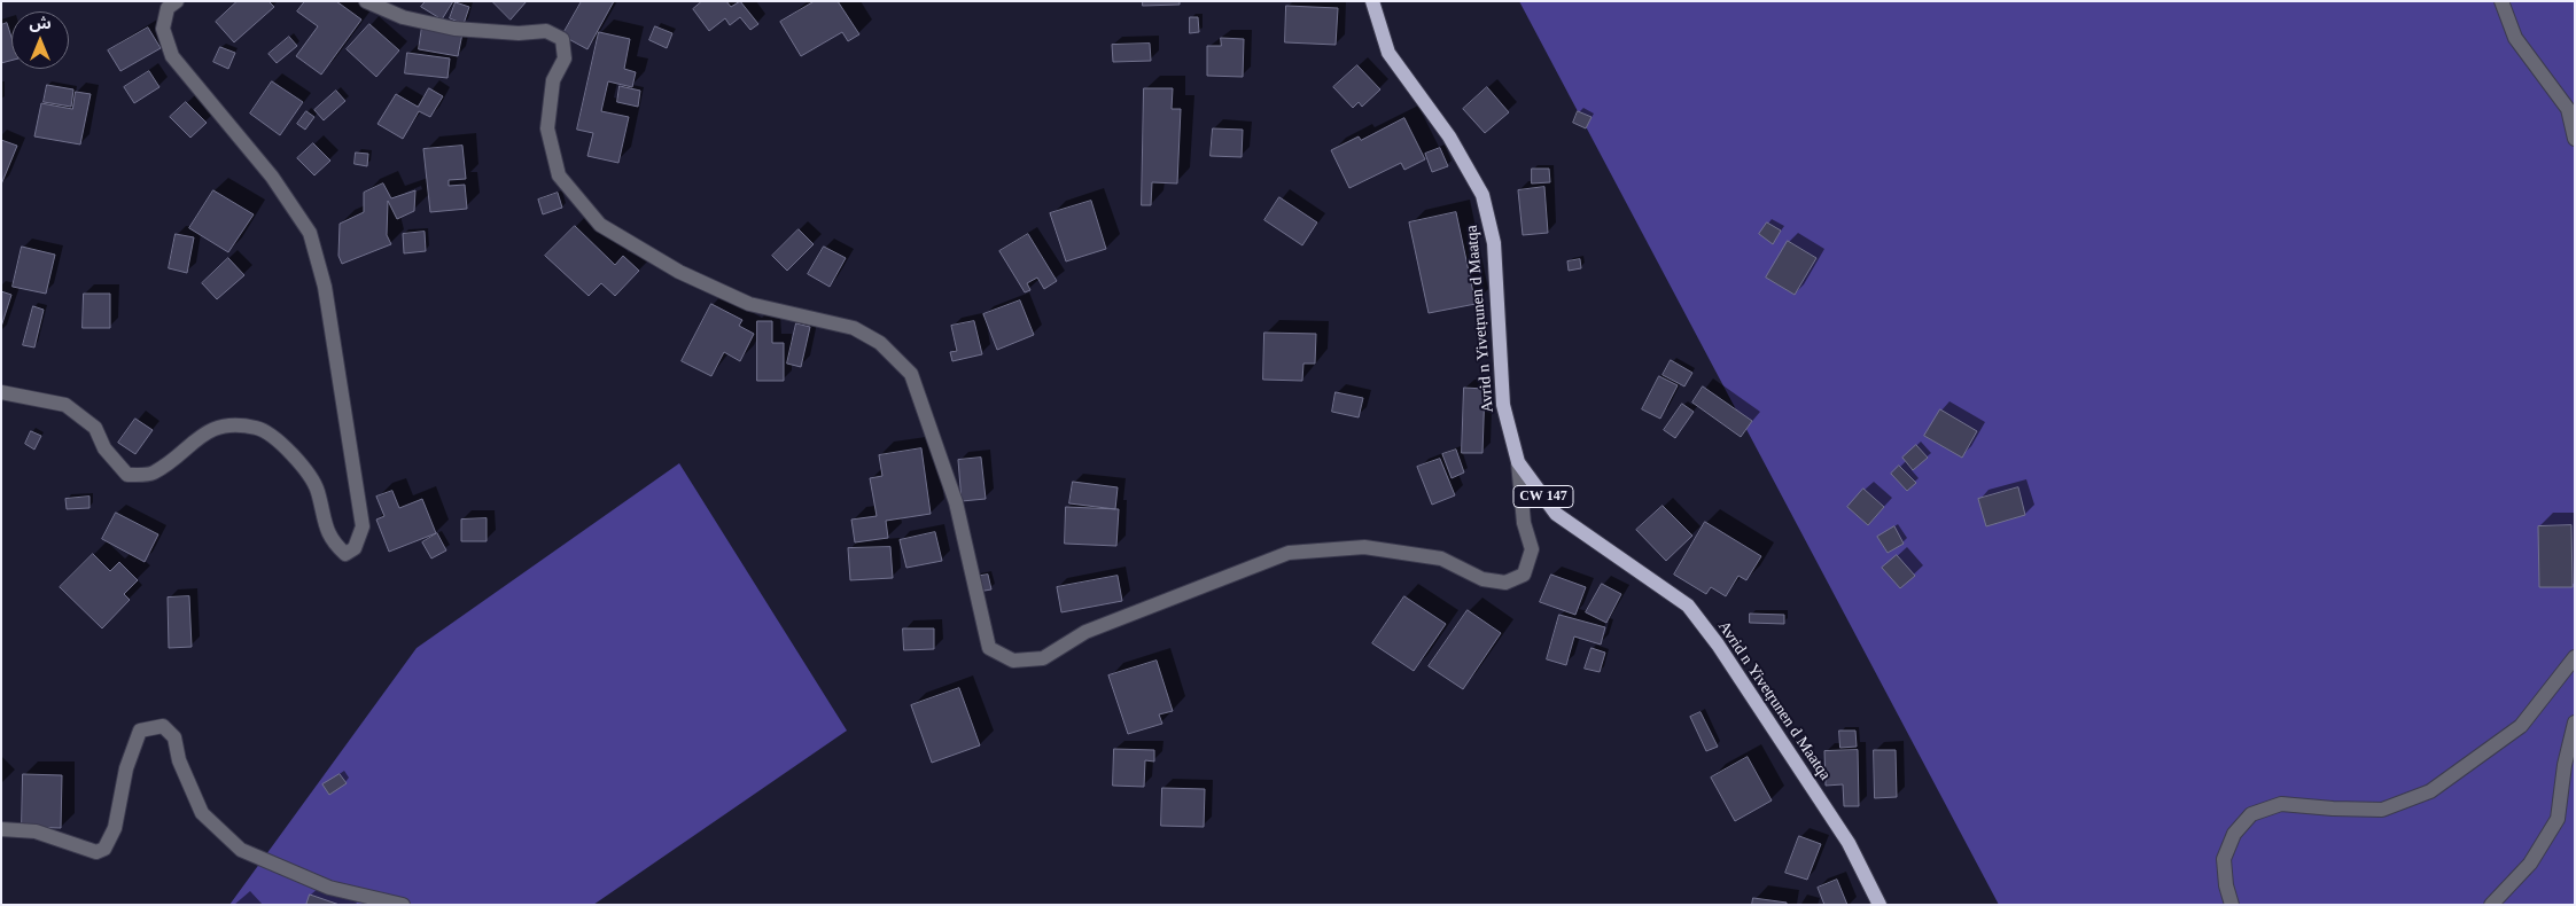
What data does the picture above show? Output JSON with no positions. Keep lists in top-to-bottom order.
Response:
{
  "streets": {
    "main road": ["Avrid n Yivetṛunen d Maatqa", "CW 147"]
  },
  "north": "top"
}
